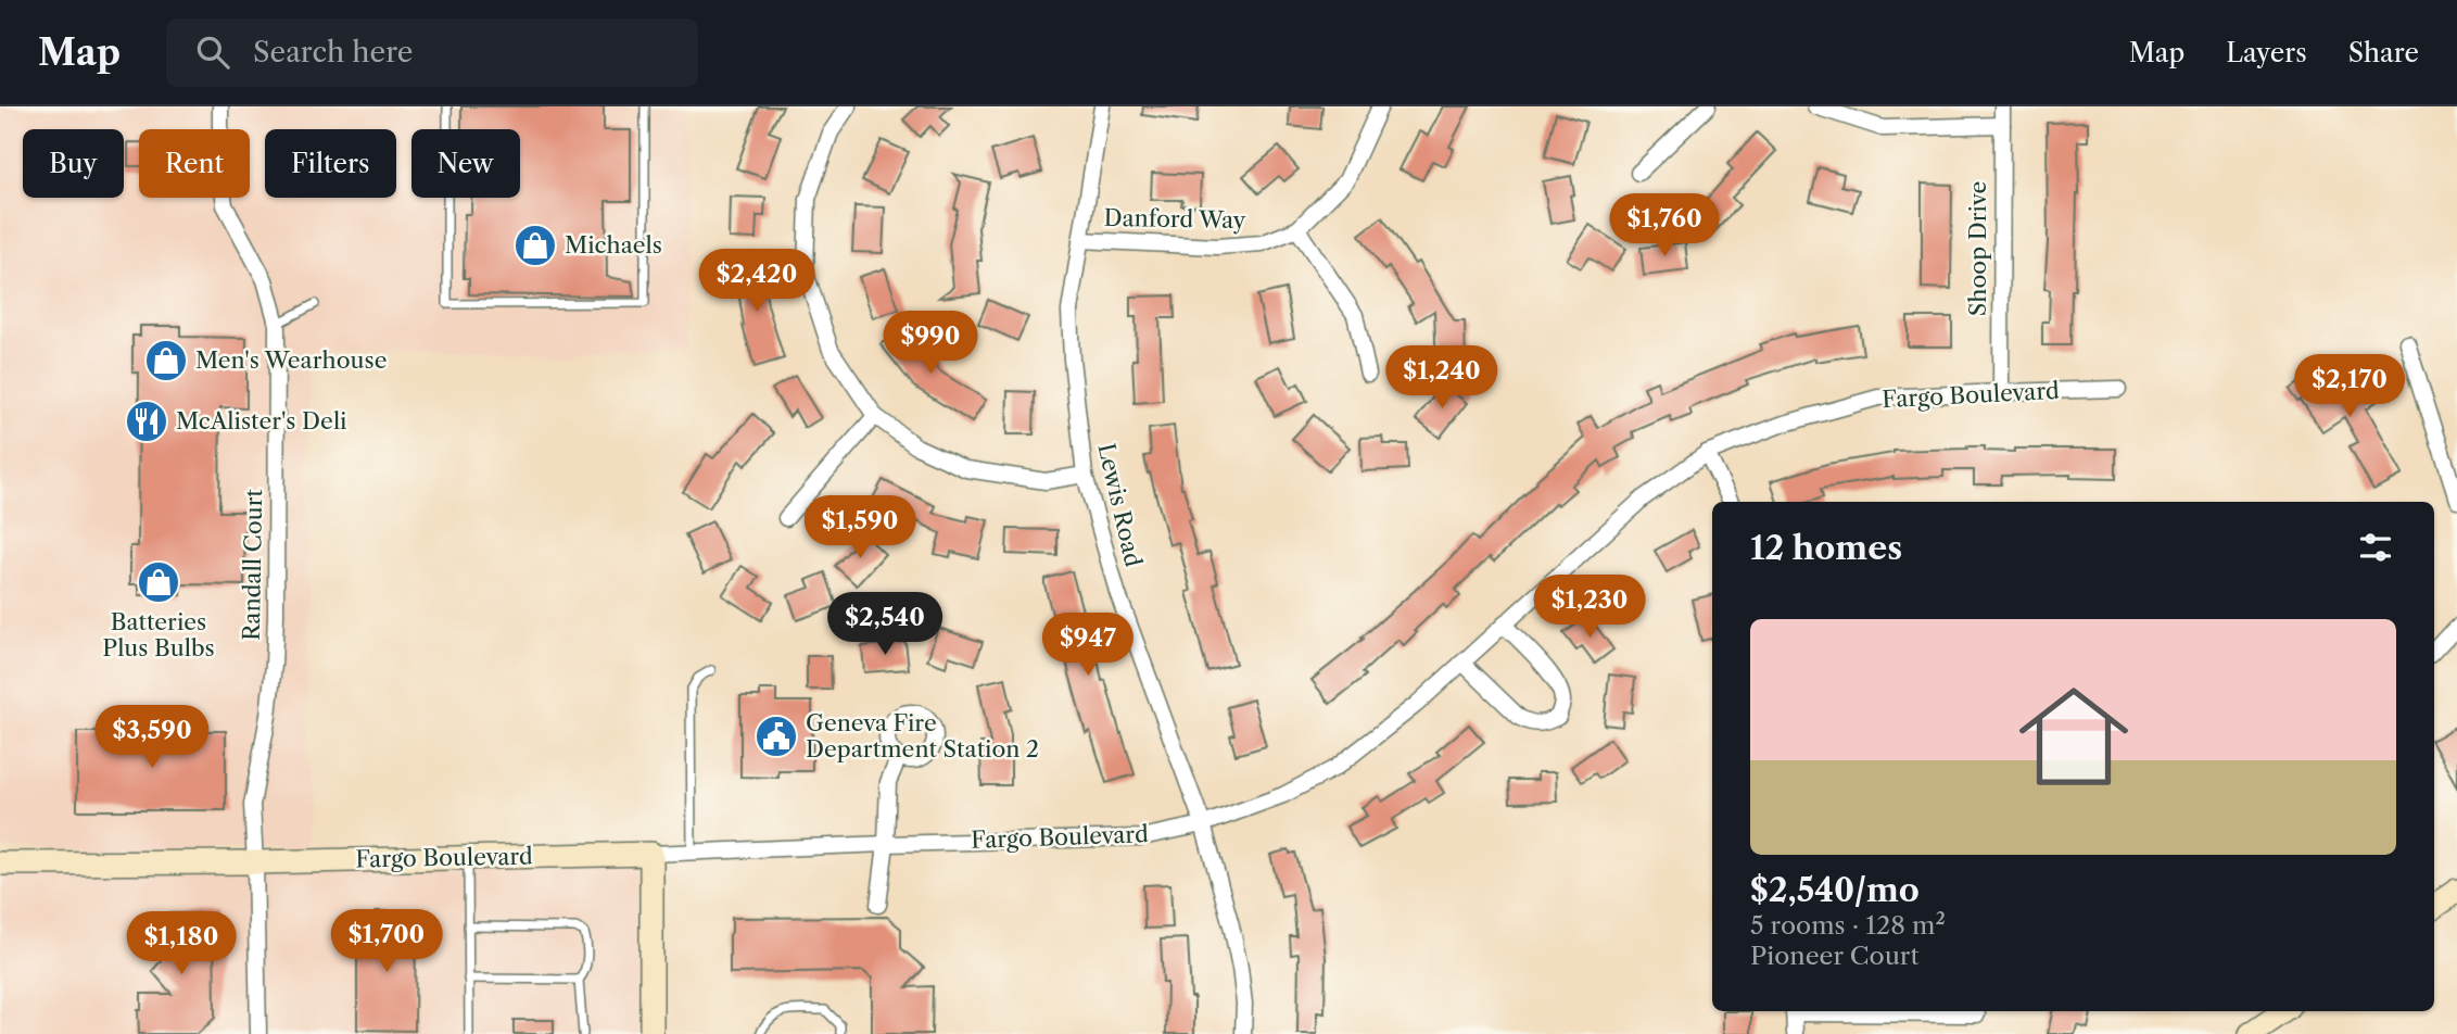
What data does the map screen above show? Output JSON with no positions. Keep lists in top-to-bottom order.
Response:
{
  "streets": {
    "main road": ["Fargo Boulevard"],
    "street": [
      "Danford Way",
      "Shoop Drive",
      "Lewis Road",
      "Randall Court"
    ]
  },
  "crossings": [
    ["Danford Way", "Lewis Road"],
    ["Shoop Drive", "Fargo Boulevard"],
    ["Fargo Boulevard", "Lewis Road"],
    ["Fargo Boulevard", "Randall Court"]
  ],
  "places": {
    "shop": ["Michaels", "Men's Wearhouse", "Batteries Plus Bulbs"],
    "restaurant": ["McAlister's Deli"],
    "public building": ["Geneva Fire Department Station 2"]
  },
  "page": {
    "header": "Map",
    "search": "Search here",
    "nav": ["Map", "Layers", "Share"],
    "chip": [
      "Buy",
      "Rent",
      "Filters",
      "New"
    ],
    "price": [
      "$1,760",
      "$2,420",
      "$990",
      "$1,240",
      "$2,170",
      "$1,590",
      "$1,230",
      "$2,540",
      "$947",
      "$3,590",
      "$1,700",
      "$1,180"
    ],
    "heading": "12 homes",
    "list": [
      {
        "name": "$2,540/mo",
        "note": "5 rooms · 128 m² · Pioneer Court"
      }
    ]
  }
}
